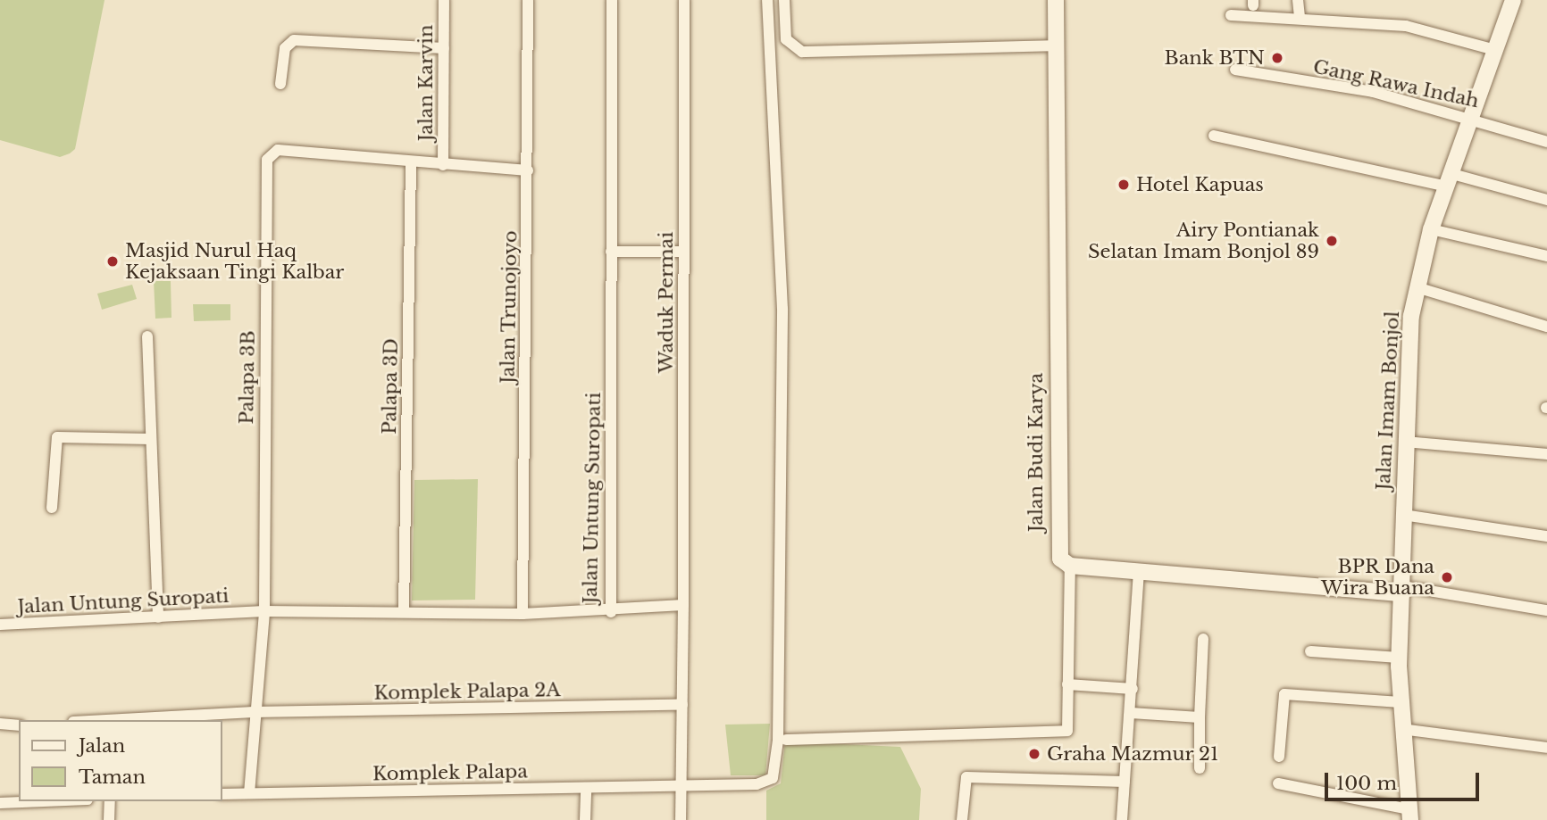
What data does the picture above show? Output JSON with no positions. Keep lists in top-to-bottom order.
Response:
{
  "streets": {
    "street": [
      "Jalan Karvin",
      "Gang Rawa Indah",
      "Waduk Permai",
      "Jalan Trunojoyo",
      "Palapa 3B",
      "Palapa 3D",
      "Jalan Imam Bonjol",
      "Jalan Budi Karya",
      "Jalan Untung Suropati",
      "Komplek Palapa 2A",
      "Komplek Palapa"
    ]
  },
  "crossings": [
    ["Gang Rawa Indah", "Jalan Imam Bonjol"],
    ["Waduk Permai", "Komplek Palapa 2A"],
    ["Waduk Permai", "Komplek Palapa"],
    ["Jalan Trunojoyo", "Jalan Untung Suropati"],
    ["Palapa 3B", "Palapa 3D"],
    ["Palapa 3B", "Jalan Untung Suropati"],
    ["Palapa 3B", "Komplek Palapa 2A"],
    ["Palapa 3B", "Komplek Palapa"],
    ["Palapa 3D", "Jalan Untung Suropati"]
  ],
  "places": [
    "Bank BTN",
    "Hotel Kapuas",
    "Airy Pontianak Selatan Imam Bonjol 89",
    "Masjid Nurul Haq Kejaksaan Tingi Kalbar",
    "BPR Dana Wira Buana",
    "Graha Mazmur 21"
  ],
  "legend": ["Jalan", "Taman"],
  "scale_bar": "100 m"
}
